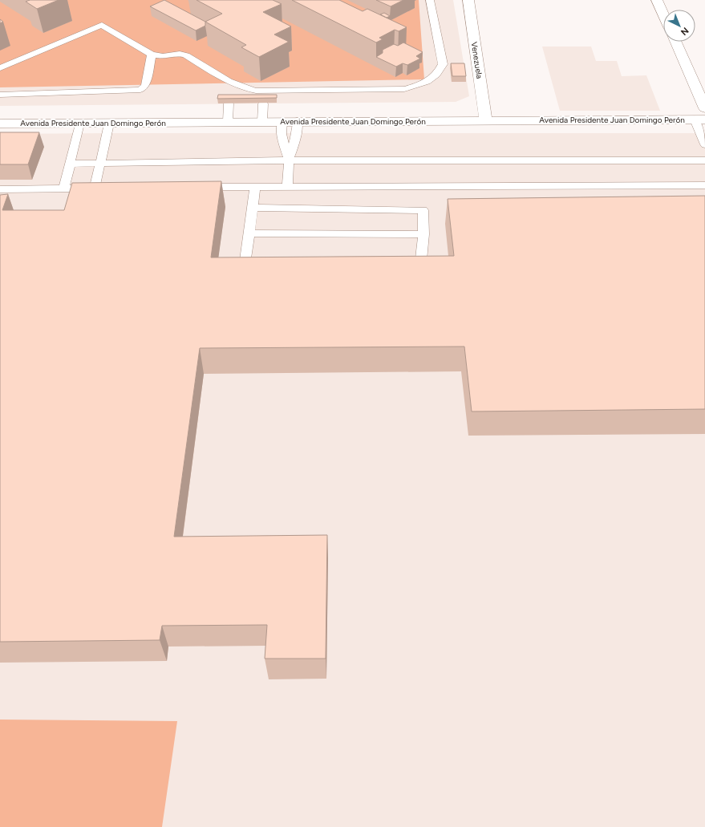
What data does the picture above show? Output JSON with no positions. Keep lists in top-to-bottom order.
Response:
{
  "streets": {
    "main road": ["Venezuela", "Avenida Presidente Juan Domingo Perón"]
  },
  "crossings": [
    ["Venezuela", "Avenida Presidente Juan Domingo Perón"]
  ],
  "north": "bottom right"
}
